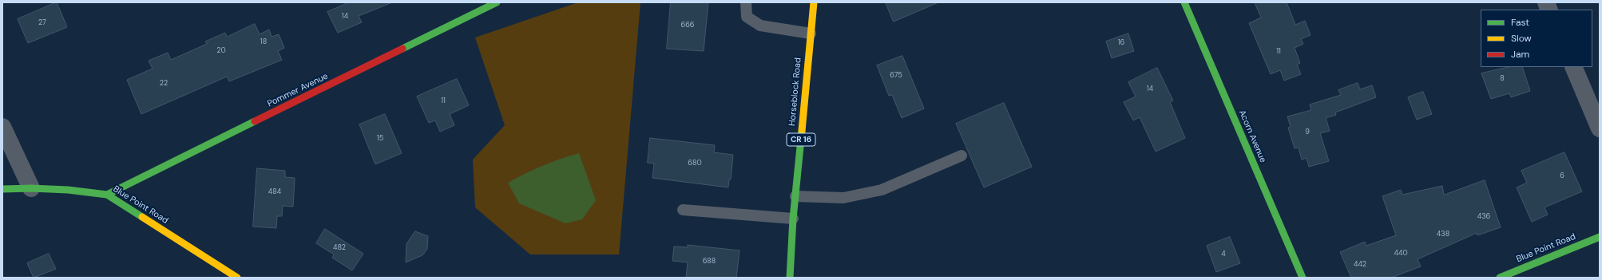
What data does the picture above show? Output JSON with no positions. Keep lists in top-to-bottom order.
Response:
{
  "streets": {
    "street": [
      "Pommer Avenue",
      "Horseblock Road",
      "Acorn Avenue",
      "CR 16",
      "Blue Point Road"
    ]
  },
  "crossings": [
    ["Pommer Avenue", "Blue Point Road"]
  ],
  "house_numbers": [
    "14",
    "27",
    "666",
    "18",
    "16",
    "20",
    "11",
    "675",
    "8",
    "22",
    "14",
    "11",
    "9",
    "15",
    "680",
    "6",
    "484",
    "436",
    "438",
    "482",
    "440",
    "4",
    "688",
    "442"
  ],
  "legend": ["Fast", "Slow", "Jam"]
}
